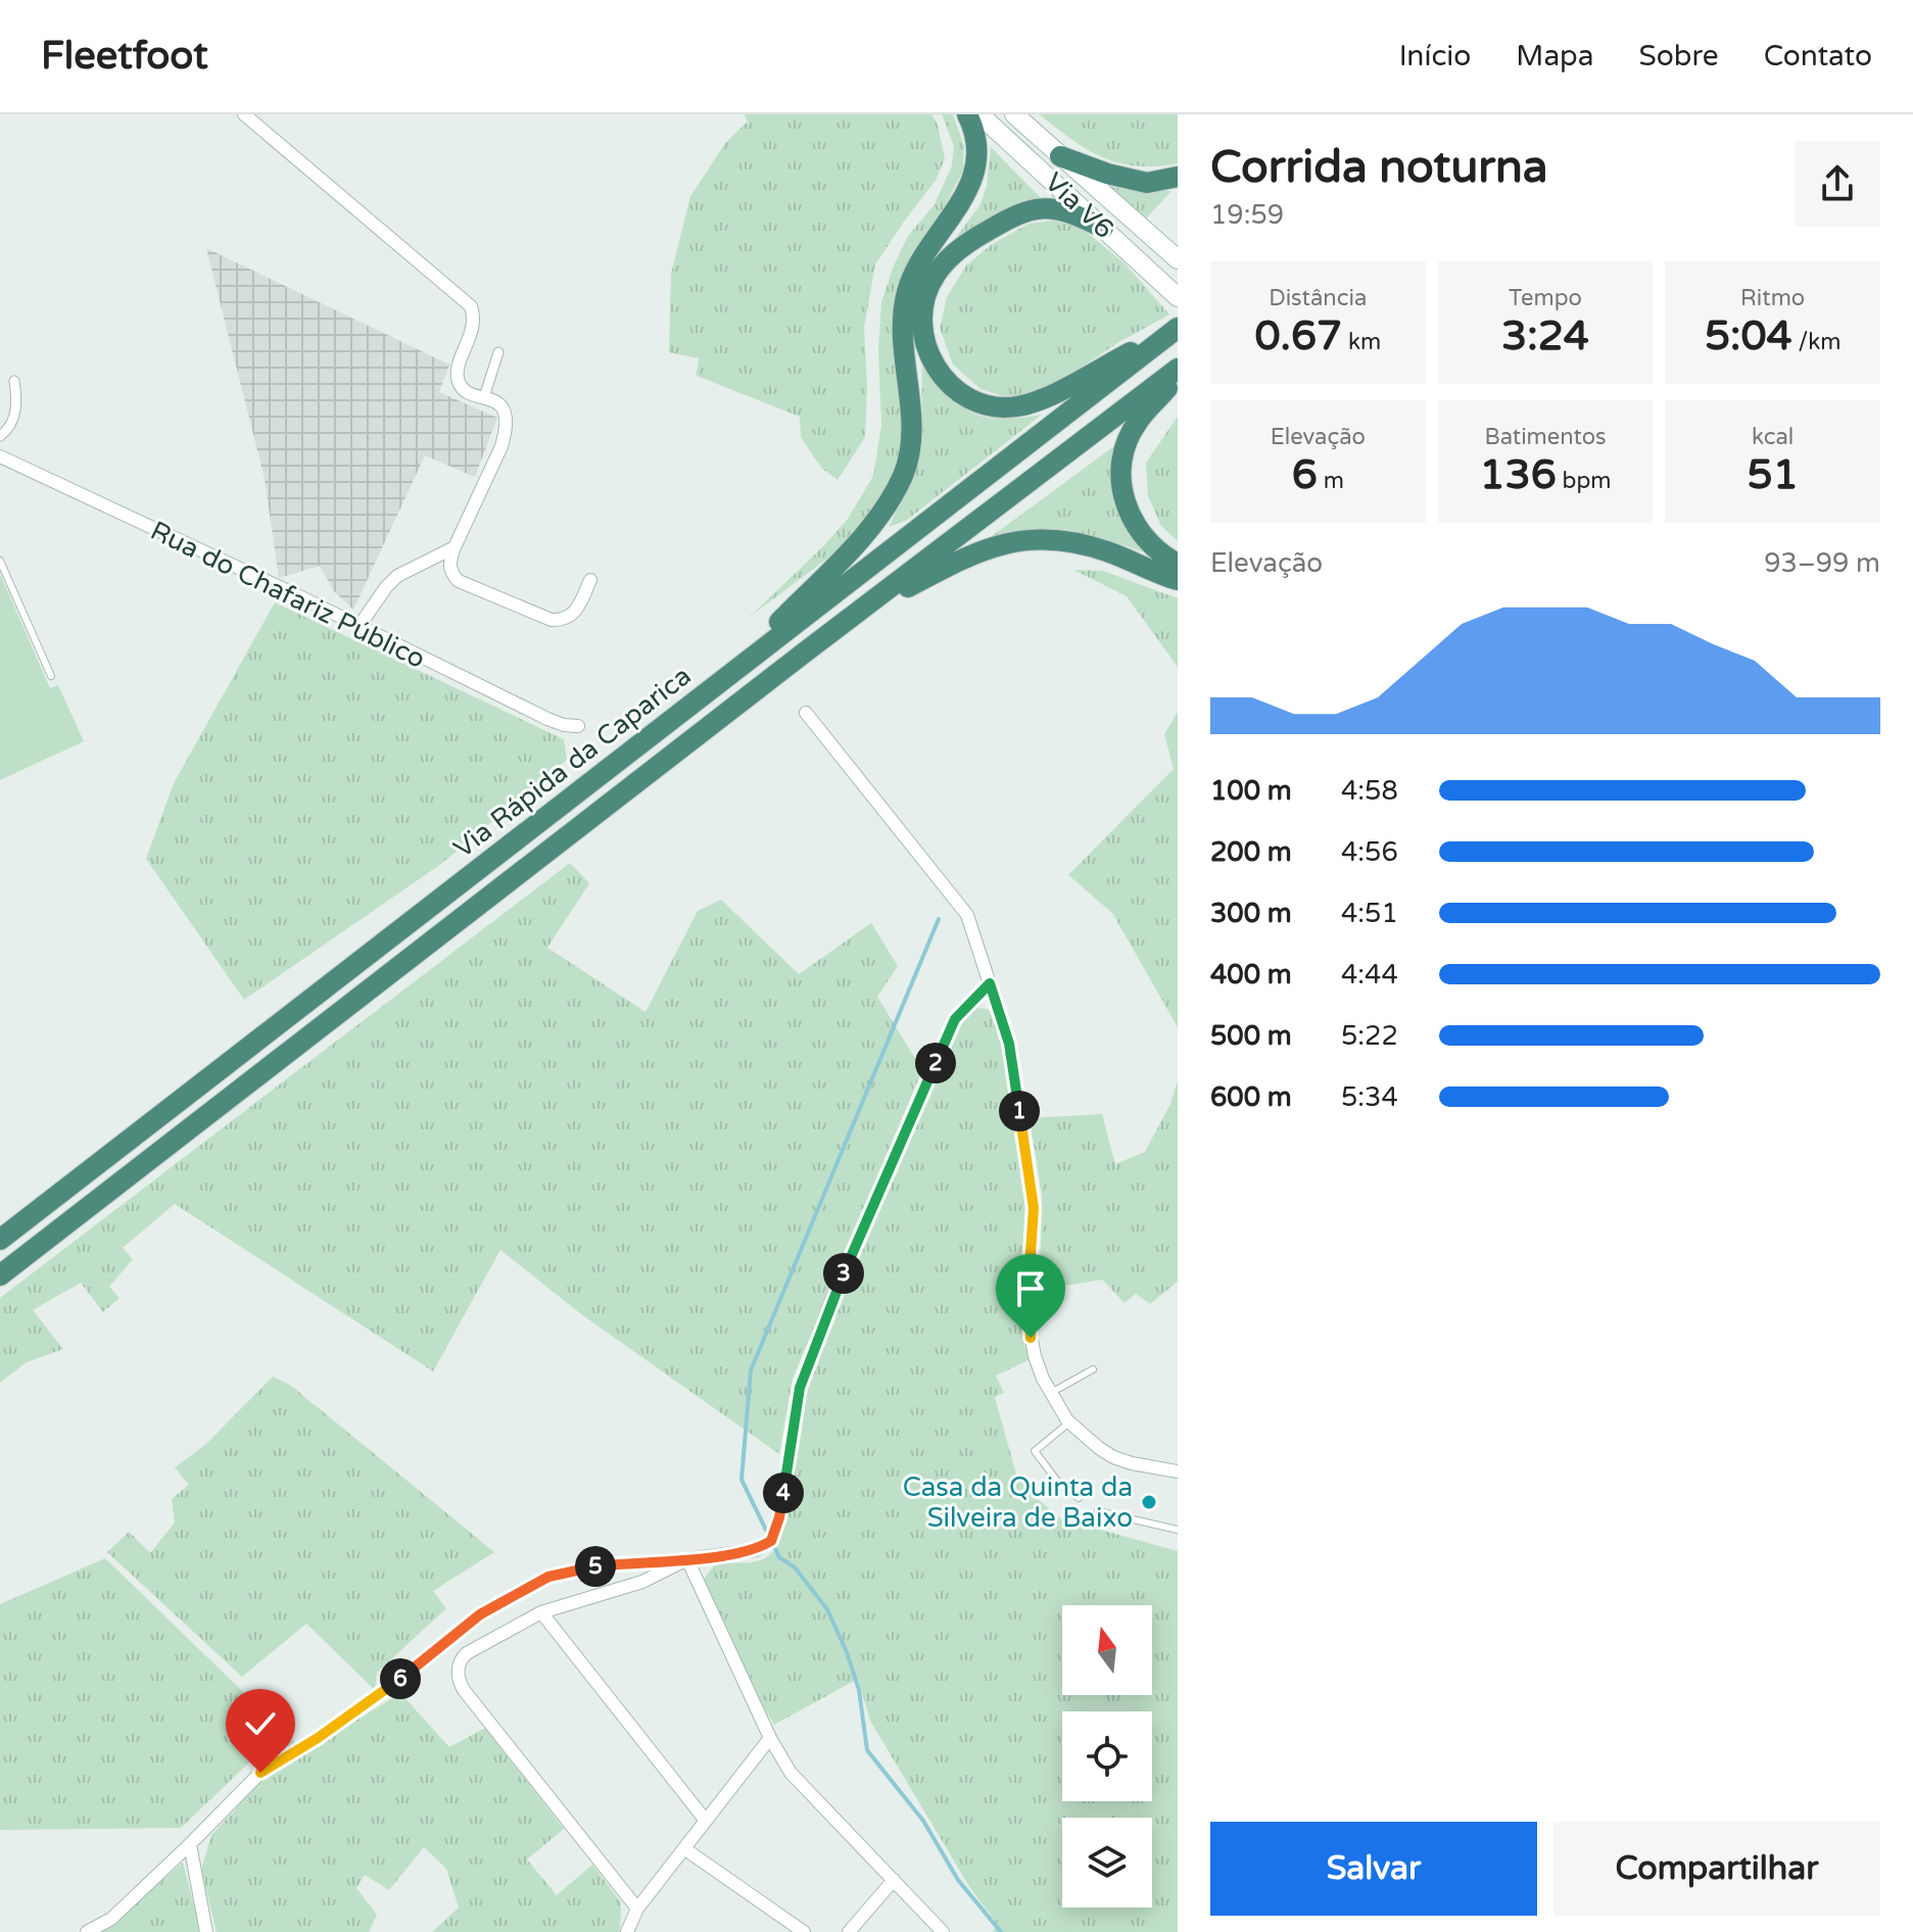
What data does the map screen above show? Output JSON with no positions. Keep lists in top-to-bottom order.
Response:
{
  "streets": {
    "highway": ["Via Rápida da Caparica"],
    "main road": ["Via V6"],
    "street": ["Rua do Chafariz Público"]
  },
  "places": ["Casa da Quinta da Silveira de Baixo"],
  "north": "top",
  "page": {
    "header": "Fleetfoot",
    "nav": [
      "Início",
      "Mapa",
      "Sobre",
      "Contato"
    ],
    "heading": ["Corrida noturna", "19:59"],
    "stats": [
      ["Distância", "0.67 km"],
      ["Tempo", "3:24"],
      ["Ritmo", "5:04 /km"],
      ["Elevação", "6 m"],
      ["Batimentos", "136 bpm"],
      ["kcal", "51"]
    ],
    "chart": ["Elevação", "93–99 m"],
    "list": [
      {
        "name": "100 m",
        "note": "4:58"
      },
      {
        "name": "200 m",
        "note": "4:56"
      },
      {
        "name": "300 m",
        "note": "4:51"
      },
      {
        "name": "400 m",
        "note": "4:44"
      },
      {
        "name": "500 m",
        "note": "5:22"
      },
      {
        "name": "600 m",
        "note": "5:34"
      }
    ],
    "pins": [
      "2",
      "1",
      "3",
      "4",
      "5",
      "6"
    ],
    "buttons": ["Salvar", "Compartilhar"]
  }
}
